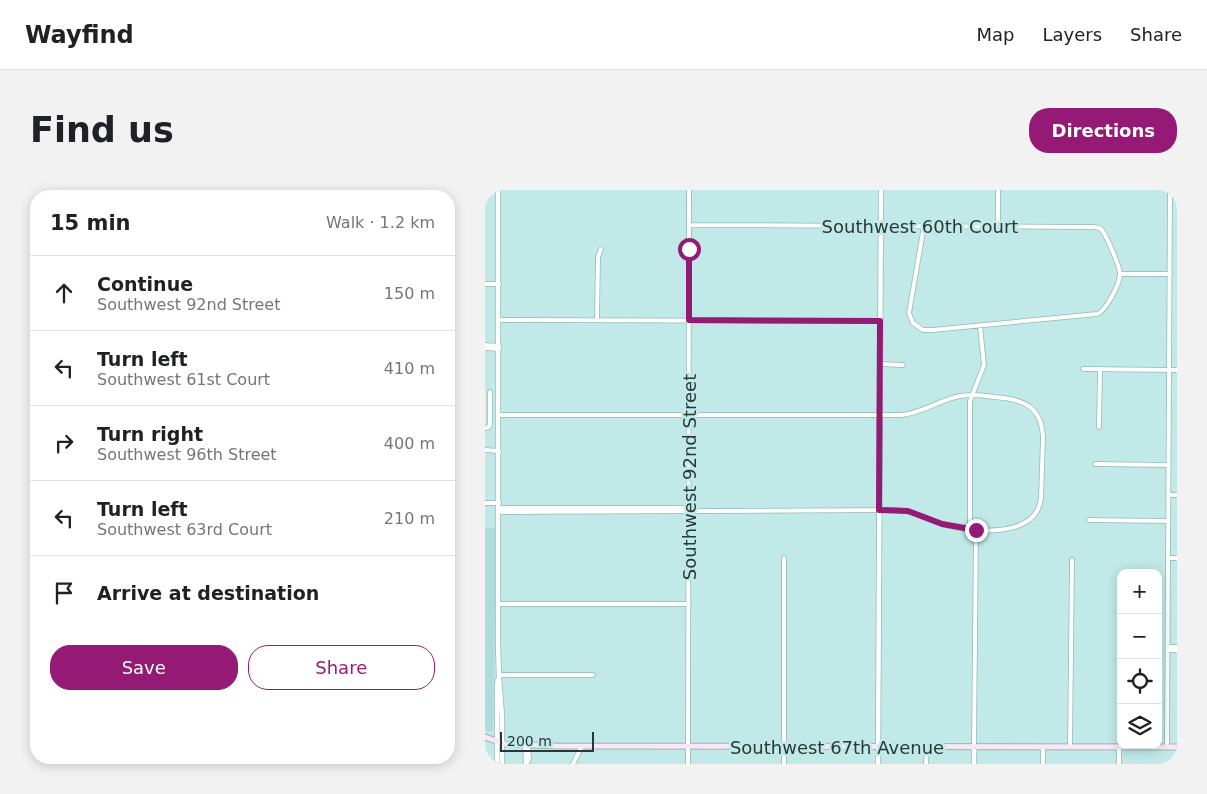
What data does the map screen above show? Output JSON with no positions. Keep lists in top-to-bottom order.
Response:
{
  "streets": {
    "main road": ["Southwest 67th Avenue"],
    "street": ["Southwest 60th Court", "Southwest 92nd Street"]
  },
  "crossings": [
    ["Southwest 60th Court", "Southwest 92nd Street"],
    ["Southwest 92nd Street", "Southwest 67th Avenue"]
  ],
  "scale_bar": "200 m",
  "page": {
    "header": "Wayfind",
    "nav": ["Map", "Layers", "Share"],
    "buttons": [
      "Directions",
      ["Save", "Share"]
    ],
    "title": "Find us",
    "heading": ["15 min", "Walk · 1.2 km"],
    "list": [
      ["Continue", "Southwest 92nd Street", "150 m"],
      ["Turn left", "Southwest 61st Court", "410 m"],
      ["Turn right", "Southwest 96th Street", "400 m"],
      ["Turn left", "Southwest 63rd Court", "210 m"],
      "Arrive at destination"
    ],
    "map_buttons": ["+", "−"],
    "scale": "200 m"
  }
}
